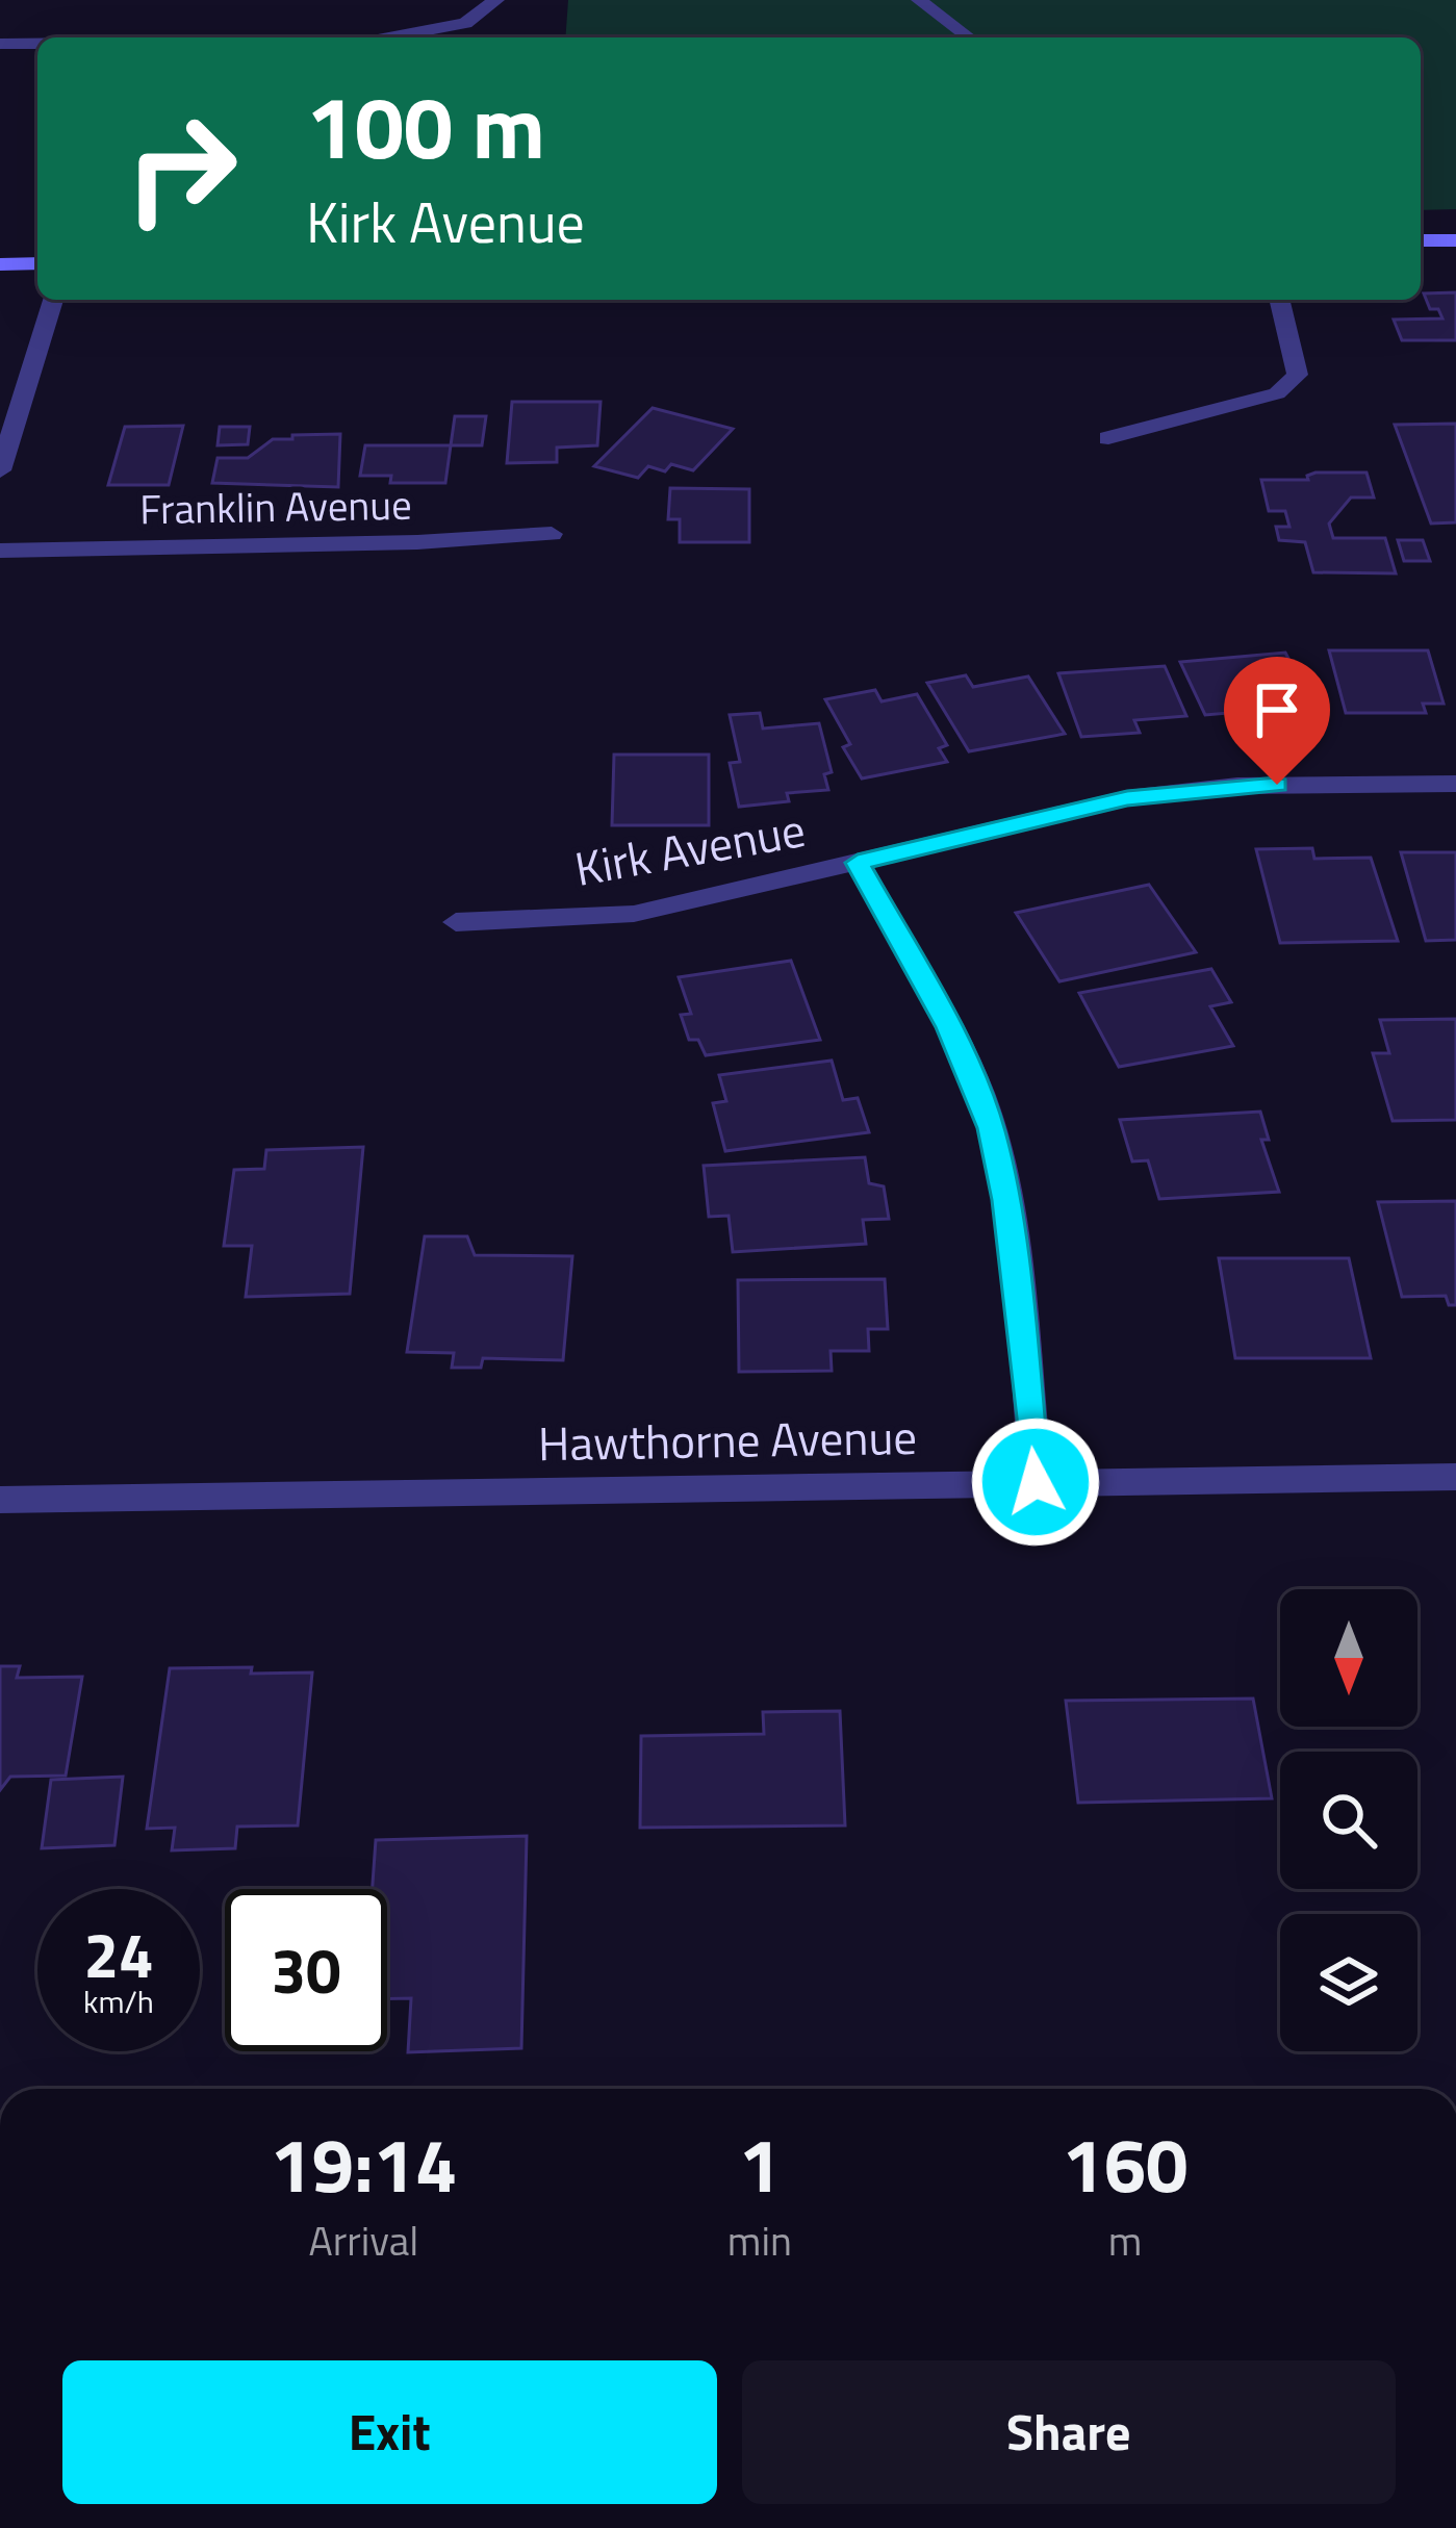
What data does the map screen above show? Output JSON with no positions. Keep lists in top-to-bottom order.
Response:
{
  "streets": {
    "street": ["Franklin Avenue", "Kirk Avenue", "Hawthorne Avenue"]
  },
  "north": "bottom",
  "page": {
    "turn": ["100 m", "Kirk Avenue"],
    "speed": "24 km/h",
    "limit": "30",
    "eta": [
      "19:14",
      "Arrival",
      "1",
      "min",
      "160",
      "m"
    ],
    "buttons": ["Exit", "Share"]
  }
}
